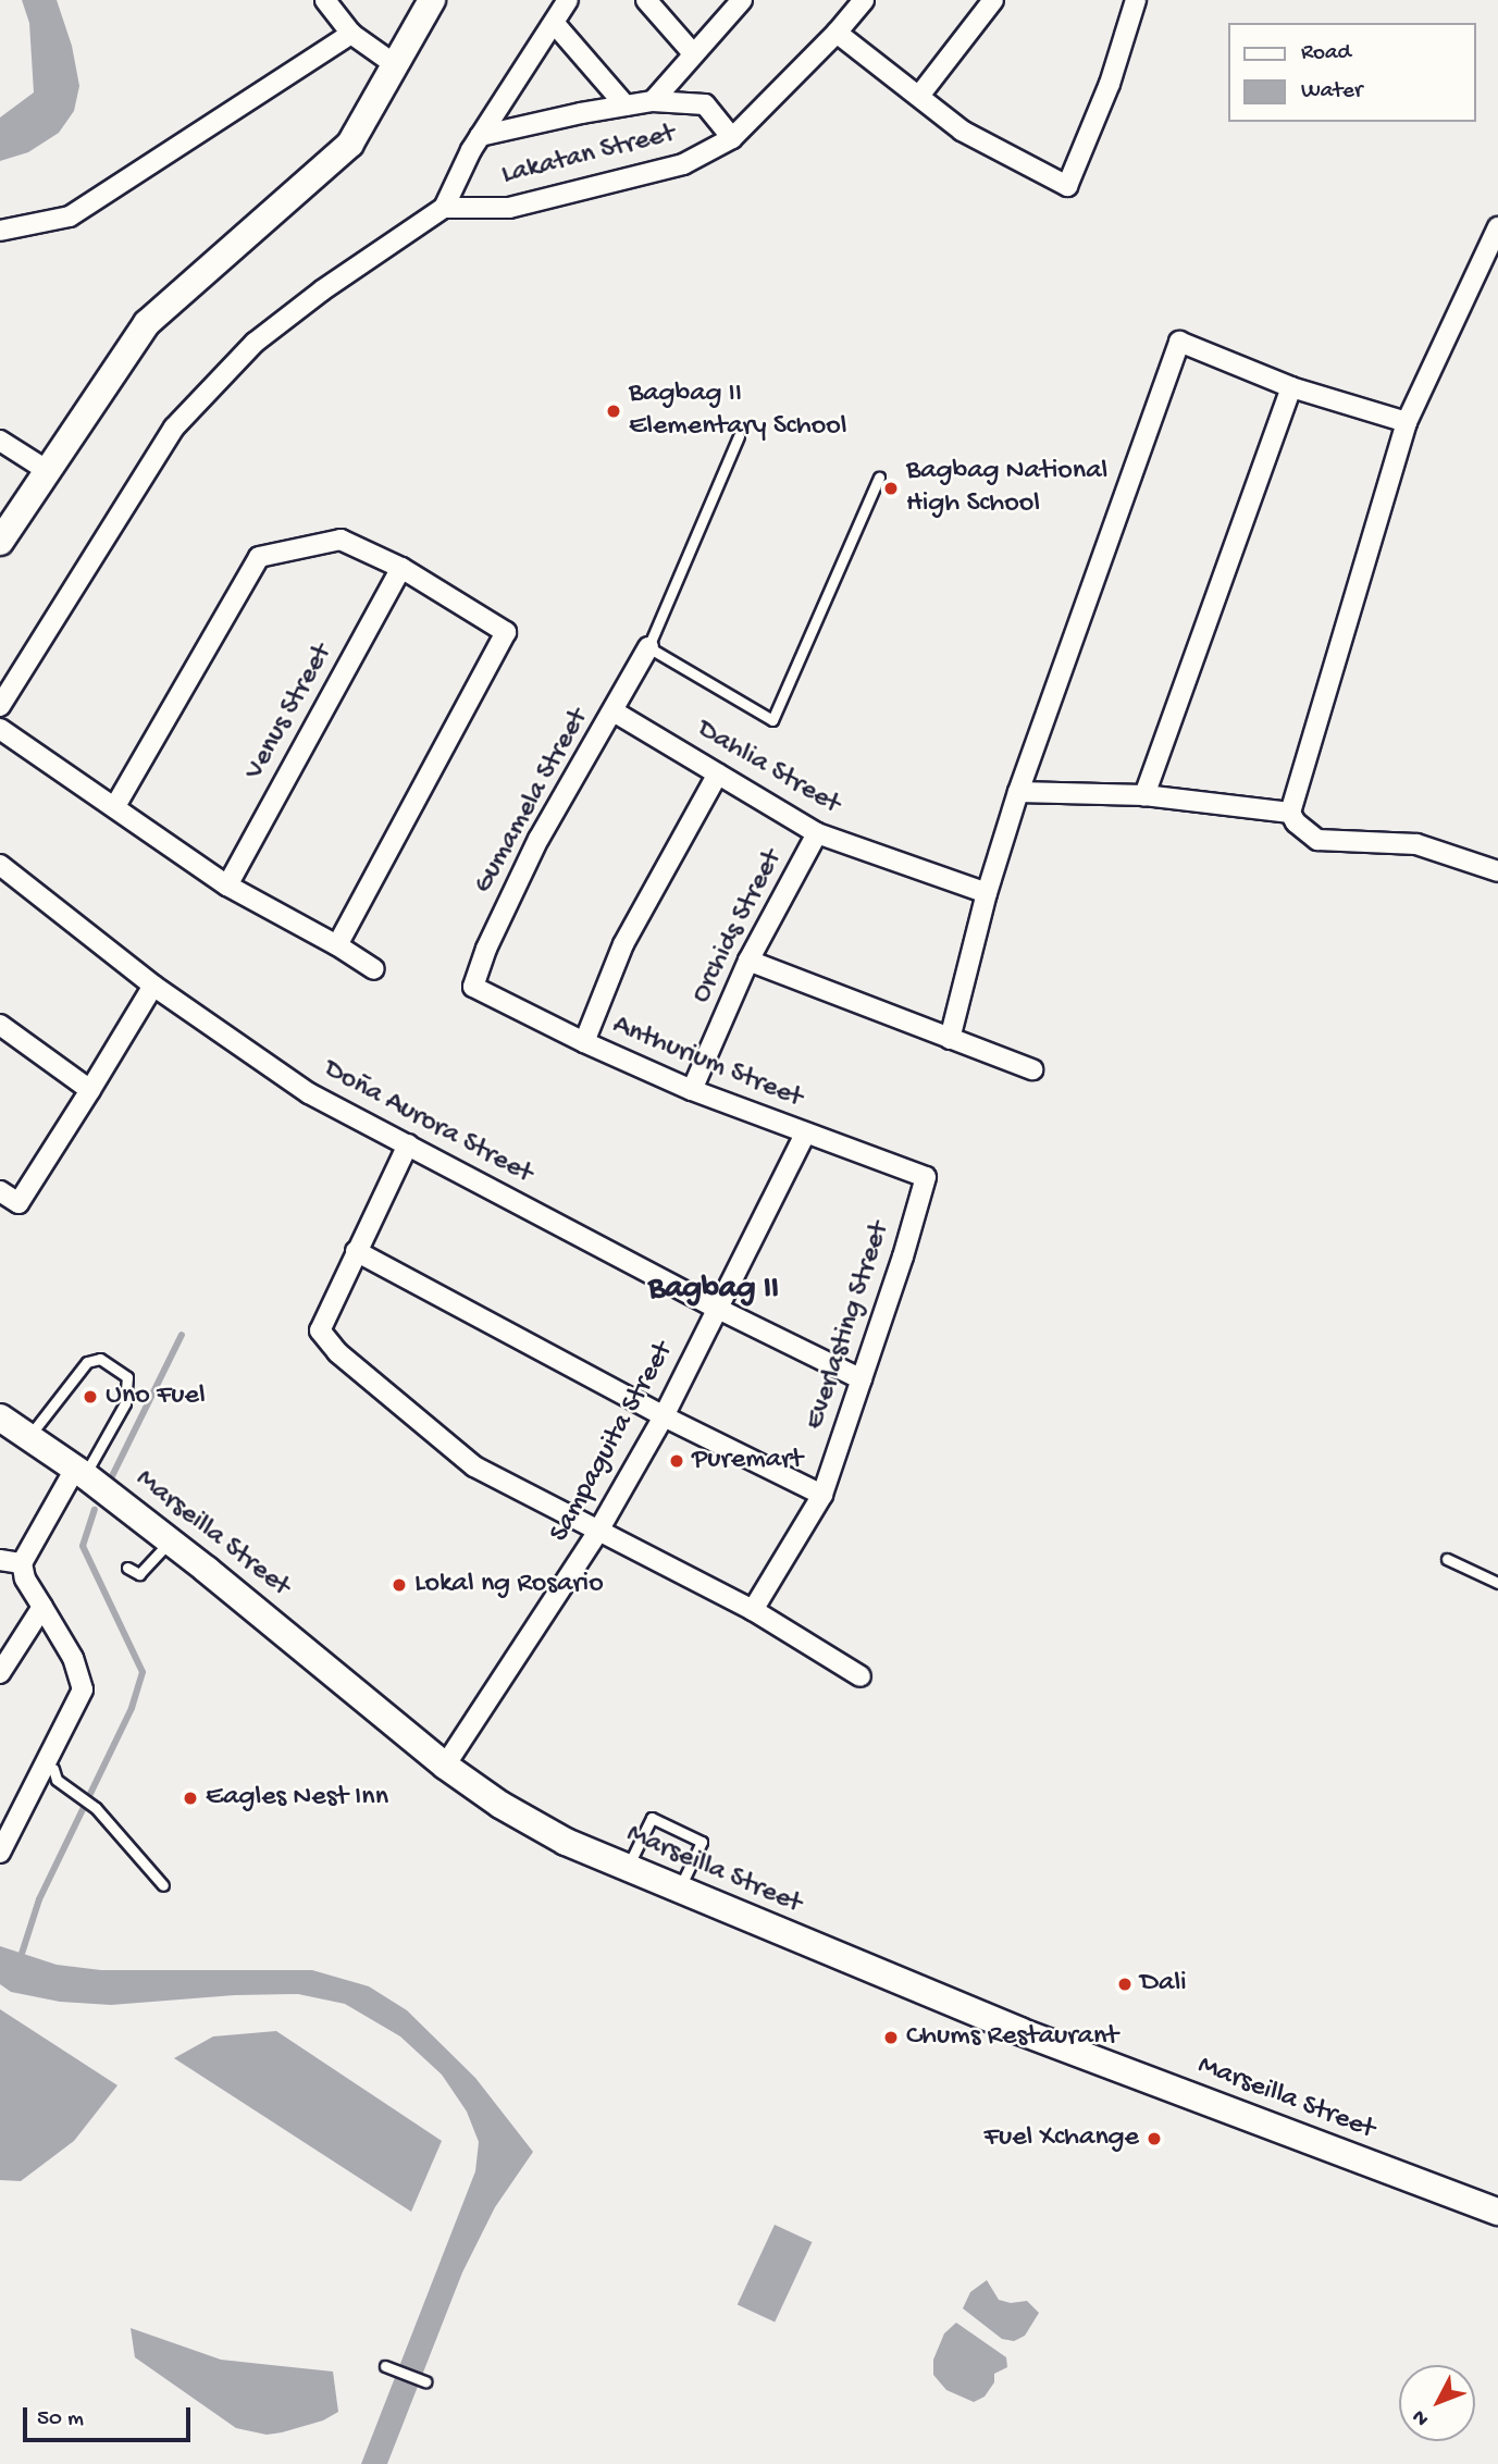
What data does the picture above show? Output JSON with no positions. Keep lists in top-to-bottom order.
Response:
{
  "streets": {
    "main road": ["Marseilla Street"],
    "street": [
      "Lakatan Street",
      "Venus Street",
      "Dahlia Street",
      "Gumamela Street",
      "Orchids Street",
      "Anthurium Street",
      "Doña Aurora Street",
      "Everlasting Street",
      "Sampaguita Street"
    ]
  },
  "crossings": [
    ["Dahlia Street", "Gumamela Street"],
    ["Dahlia Street", "Orchids Street"],
    ["Gumamela Street", "Anthurium Street"],
    ["Orchids Street", "Anthurium Street"],
    ["Anthurium Street", "Everlasting Street"],
    ["Anthurium Street", "Sampaguita Street"],
    ["Doña Aurora Street", "Everlasting Street"],
    ["Doña Aurora Street", "Sampaguita Street"],
    ["Sampaguita Street", "Marseilla Street"]
  ],
  "districts": ["Bagbag II"],
  "places": [
    "Bagbag II Elementary School",
    "Bagbag National High School",
    "Uno Fuel",
    "Puremart",
    "Lokal ng Rosario",
    "Eagles Nest Inn",
    "Dali",
    "Chums Restaurant",
    "Fuel Xchange"
  ],
  "legend": ["Road", "Water"],
  "scale_bar": "50 m",
  "north": "bottom left"
}
